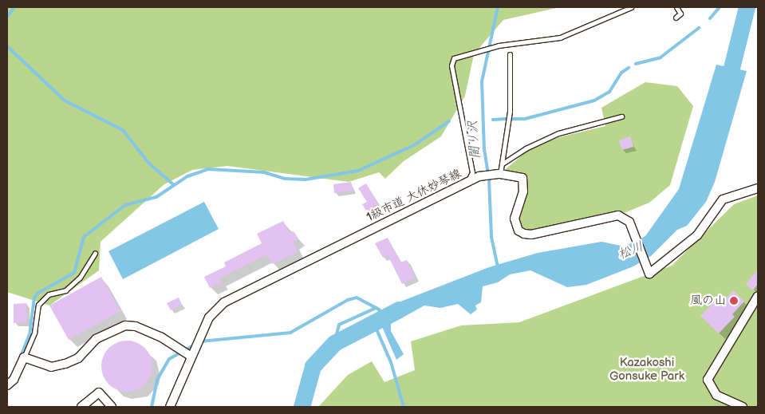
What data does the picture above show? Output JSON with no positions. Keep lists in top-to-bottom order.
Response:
{
  "streets": {
    "street": ["1級市道 大休妙琴線"]
  },
  "water": ["闇り沢", "松川"],
  "parks": ["Kazakoshi Gonsuke Park"],
  "places": ["風の山"]
}
